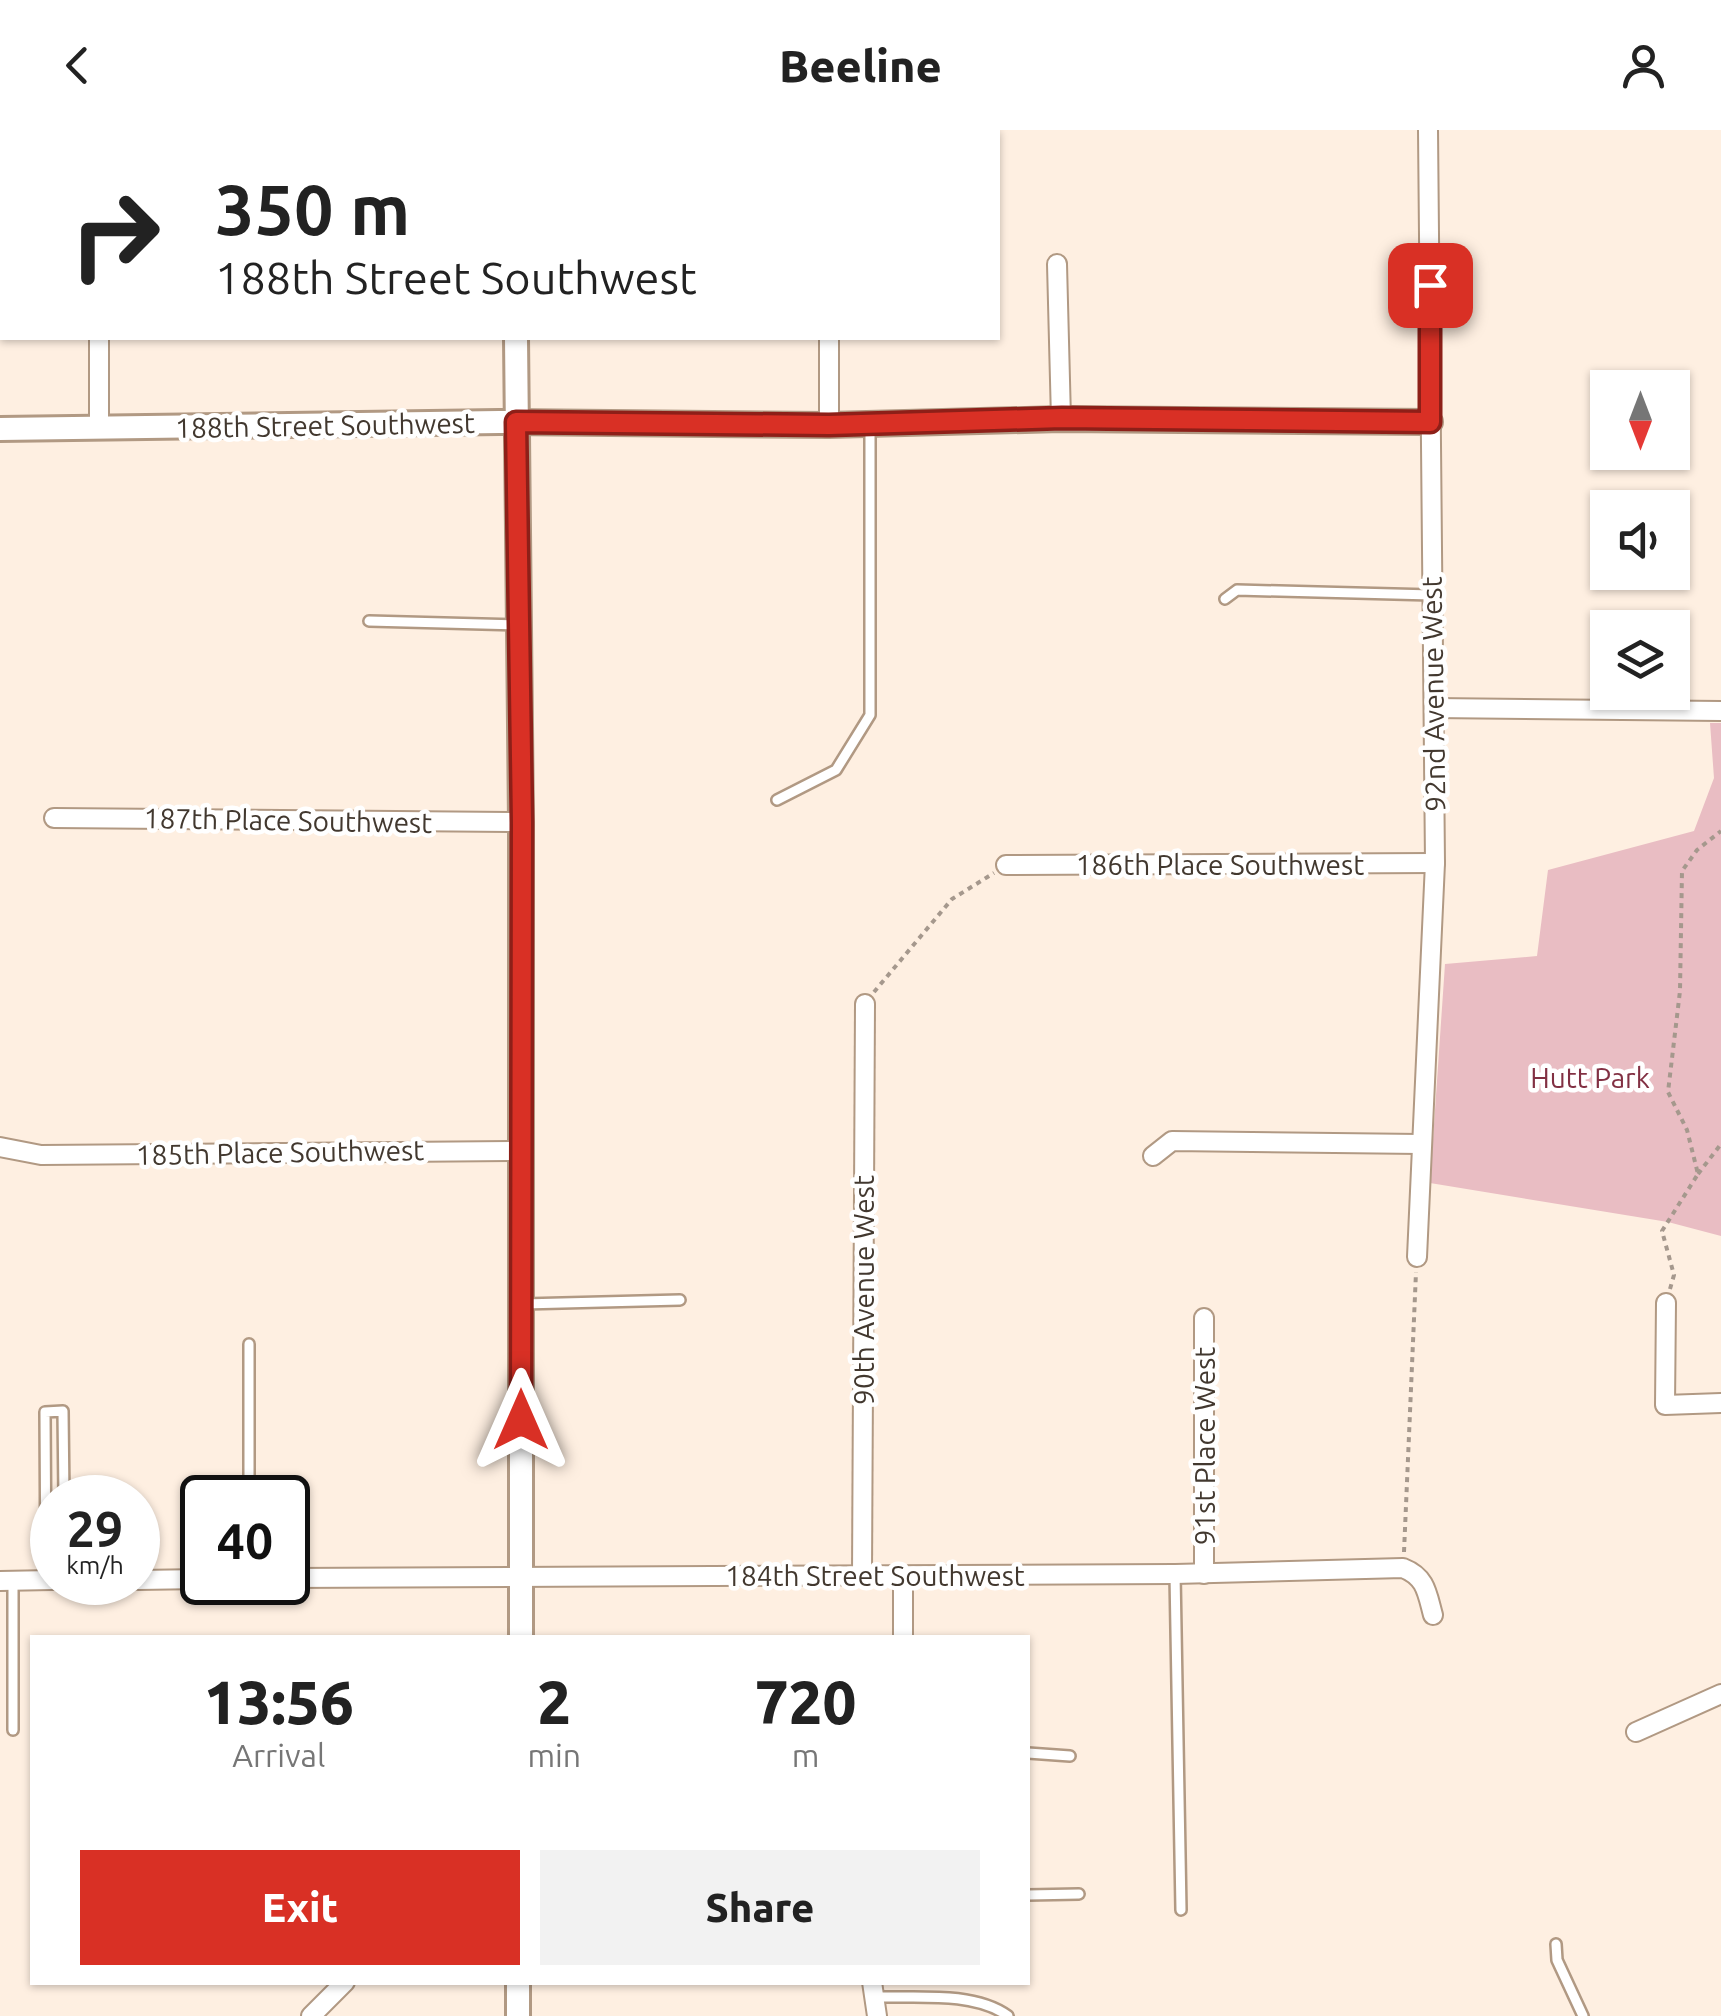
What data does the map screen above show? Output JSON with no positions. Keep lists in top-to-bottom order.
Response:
{
  "streets": {
    "street": [
      "188th Street Southwest",
      "92nd Avenue West",
      "187th Place Southwest",
      "186th Place Southwest",
      "185th Place Southwest",
      "90th Avenue West",
      "91st Place West",
      "184th Street Southwest"
    ]
  },
  "crossings": [
    ["188th Street Southwest", "92nd Avenue West"],
    ["92nd Avenue West", "186th Place Southwest"],
    ["90th Avenue West", "184th Street Southwest"],
    ["91st Place West", "184th Street Southwest"]
  ],
  "parks": ["Hutt Park"],
  "north": "bottom",
  "page": {
    "header": "Beeline",
    "turn": ["350 m", "188th Street Southwest"],
    "speed": "29 km/h",
    "limit": "40",
    "eta": [
      "13:56",
      "Arrival",
      "2",
      "min",
      "720",
      "m"
    ],
    "buttons": ["Exit", "Share"]
  }
}
